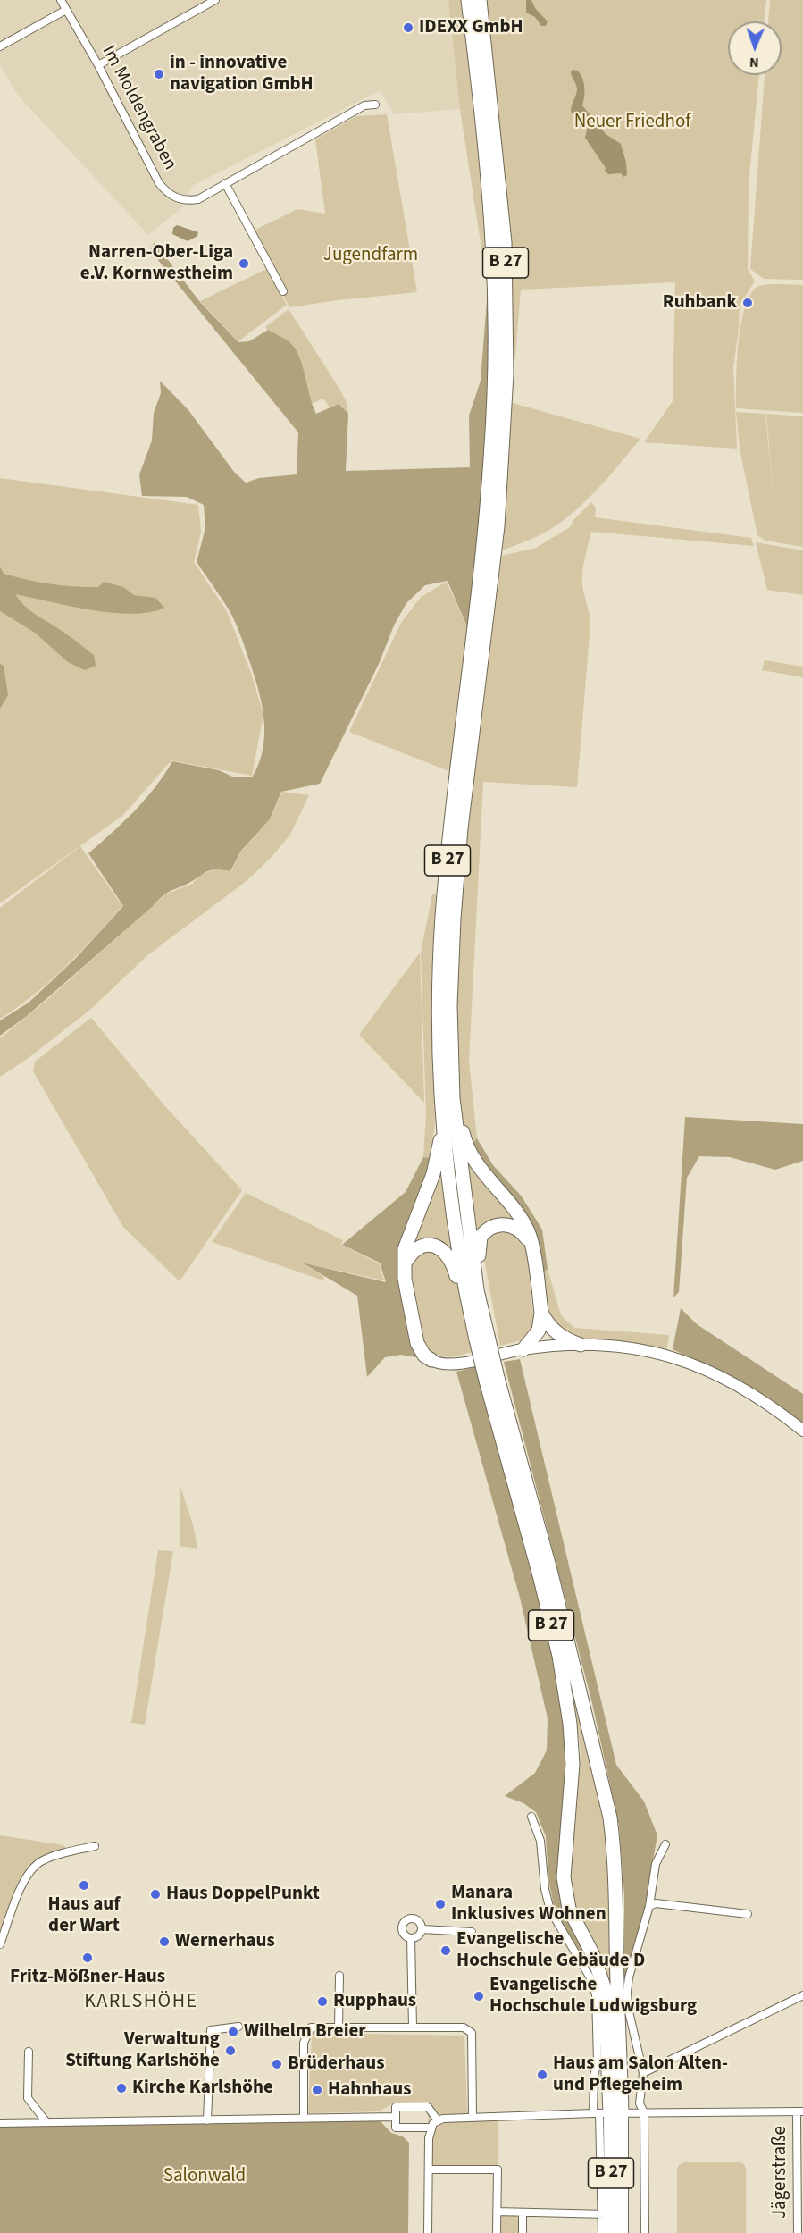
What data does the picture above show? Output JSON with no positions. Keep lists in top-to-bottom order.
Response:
{
  "streets": {
    "highway": ["B 27"],
    "street": ["Im Moldengraben", "Jägerstraße"]
  },
  "districts": ["KARLSHÖHE"],
  "parks": ["Neuer Friedhof", "Jugendfarm", "Salonwald"],
  "places": [
    "IDEXX GmbH",
    "in - innovative navigation GmbH",
    "Narren-Ober-Liga e.V. Kornwestheim",
    "Ruhbank",
    "Haus auf der Wart",
    "Haus DoppelPunkt",
    "Manara Inklusives Wohnen",
    "Wernerhaus",
    "Evangelische Hochschule Gebäude D",
    "Fritz-Mößner-Haus",
    "Evangelische Hochschule Ludwigsburg",
    "Rupphaus",
    "Wilhelm Breier",
    "Verwaltung Stiftung Karlshöhe",
    "Brüderhaus",
    "Haus am Salon Alten- und Pflegeheim",
    "Kirche Karlshöhe",
    "Hahnhaus"
  ],
  "north": "bottom"
}
